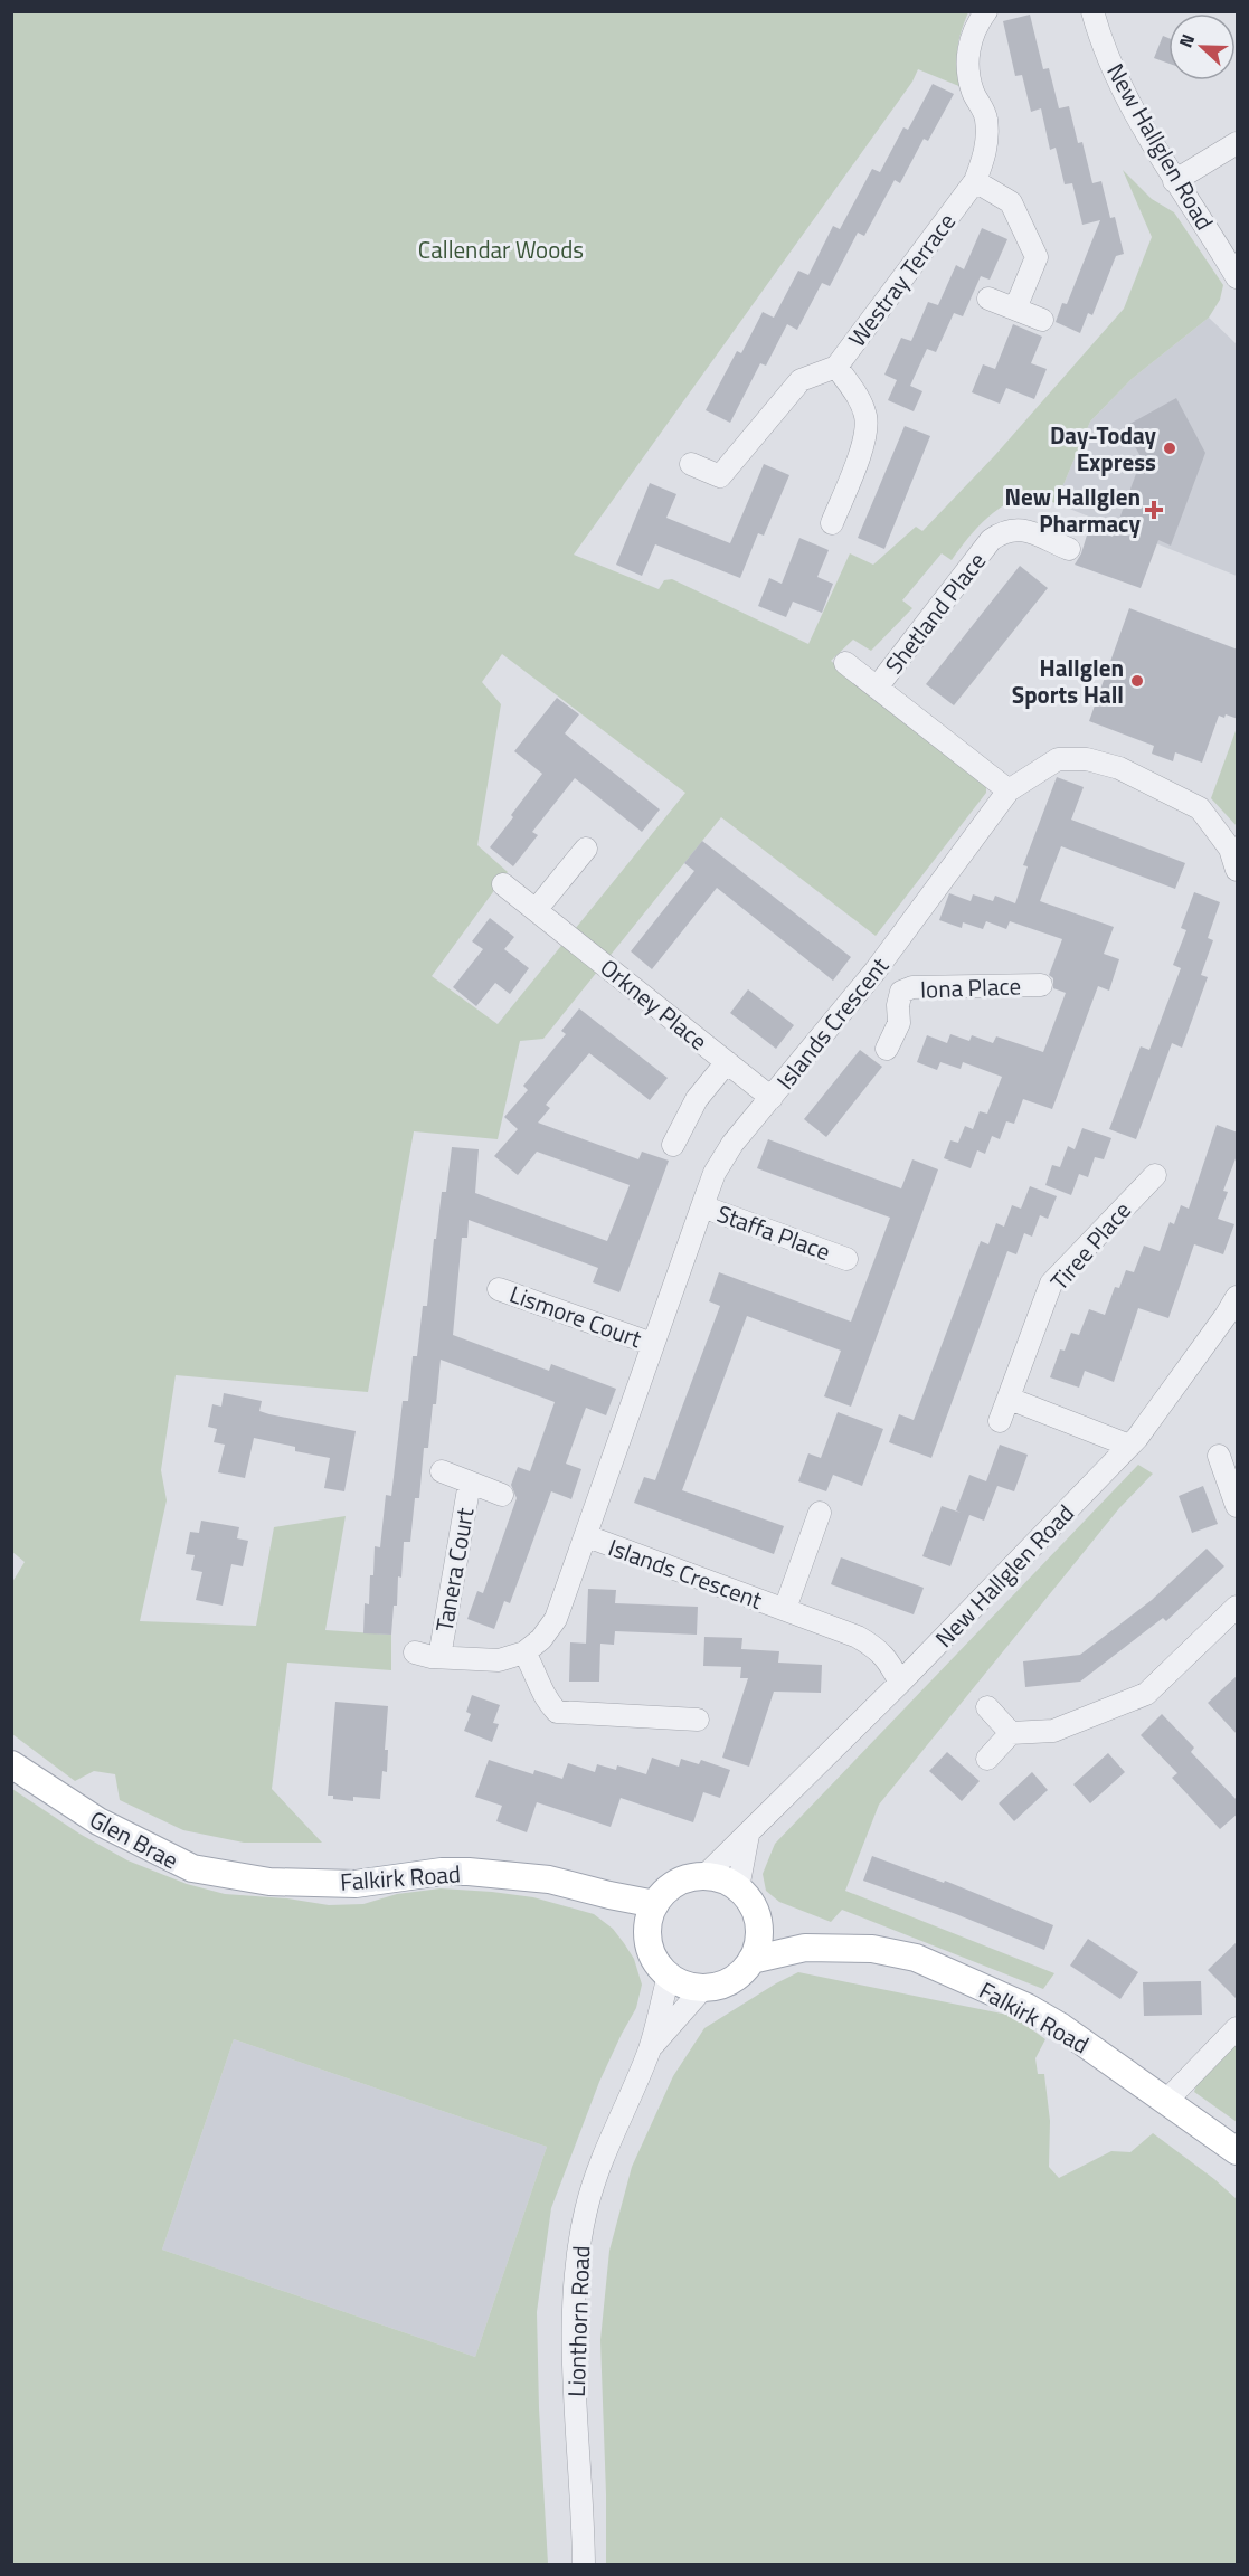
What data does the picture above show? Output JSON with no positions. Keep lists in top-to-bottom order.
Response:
{
  "streets": {
    "main road": ["Glen Brae", "Falkirk Road"],
    "street": [
      "New Hallglen Road",
      "Westray Terrace",
      "Shetland Place",
      "Iona Place",
      "Orkney Place",
      "Islands Crescent",
      "Staffa Place",
      "Tiree Place",
      "Lismore Court",
      "Tanera Court",
      "Lionthorn Road"
    ]
  },
  "crossings": [
    ["New Hallglen Road", "Islands Crescent"],
    ["New Hallglen Road", "Falkirk Road"],
    ["New Hallglen Road", "Lionthorn Road"],
    ["Shetland Place", "Islands Crescent"],
    ["Iona Place", "Islands Crescent"],
    ["Orkney Place", "Islands Crescent"],
    ["Islands Crescent", "Staffa Place"],
    ["Islands Crescent", "Lismore Court"],
    ["Glen Brae", "Falkirk Road"],
    ["Falkirk Road", "Lionthorn Road"]
  ],
  "parks": ["Callendar Woods"],
  "places": {
    "other": ["Day-Today Express", "Hallglen Sports Hall"],
    "health": ["New Hallglen Pharmacy"]
  },
  "north": "left"
}
